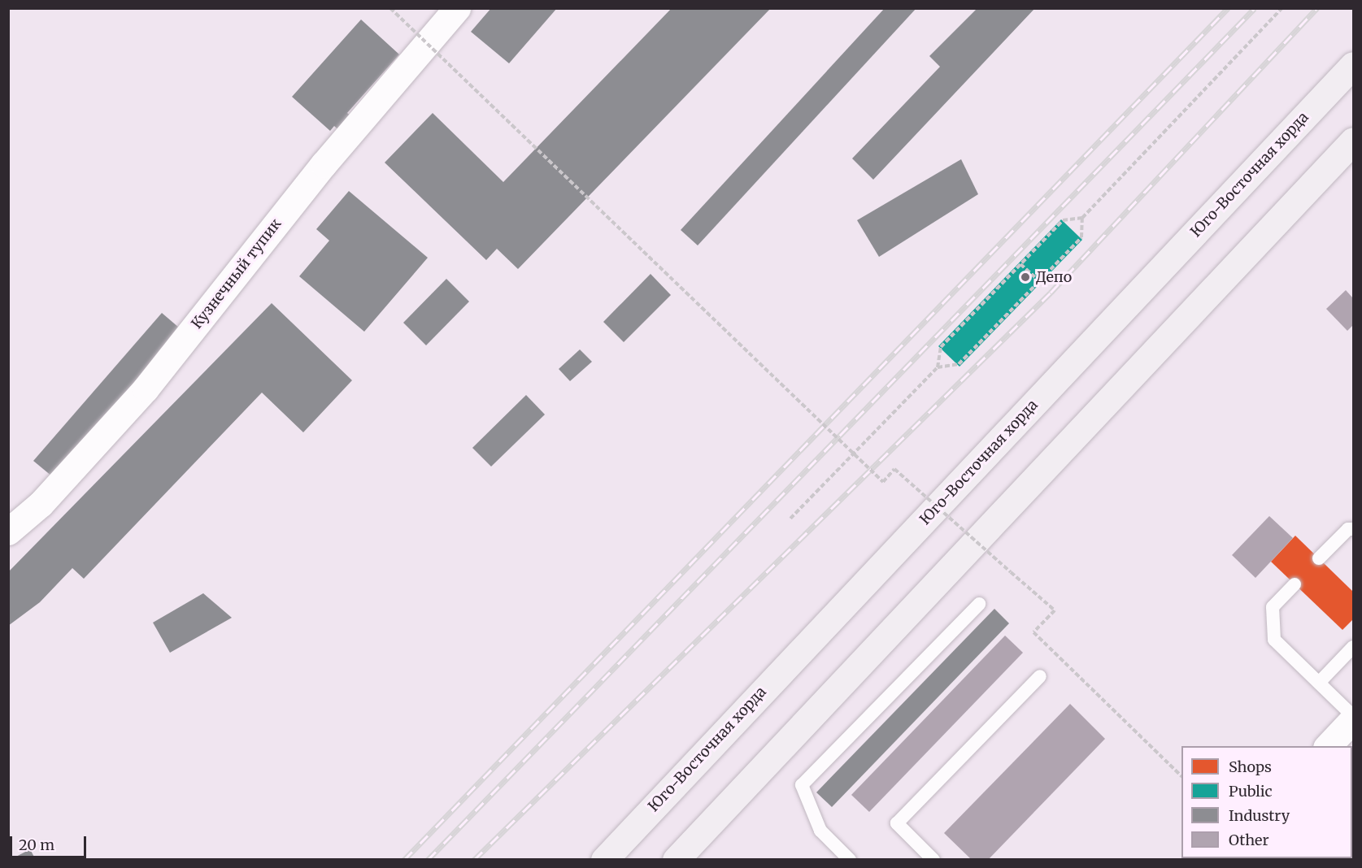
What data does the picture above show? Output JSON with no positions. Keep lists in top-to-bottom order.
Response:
{
  "streets": {
    "main road": ["Юго-Восточная хорда"],
    "street": ["Кузнечный тупик"]
  },
  "places": ["Депо"],
  "legend": [
    "Shops",
    "Public",
    "Industry",
    "Other"
  ],
  "scale_bar": "20 m"
}
